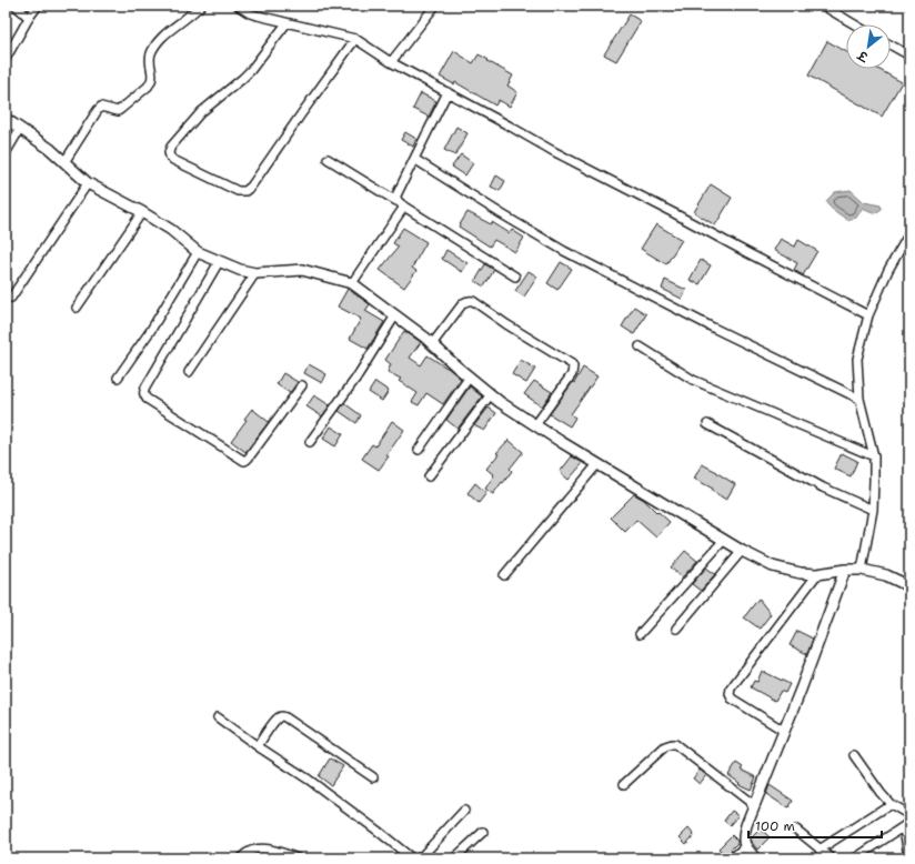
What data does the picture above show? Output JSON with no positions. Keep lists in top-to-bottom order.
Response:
{
  "scale_bar": "100 m",
  "north": "bottom left"
}
